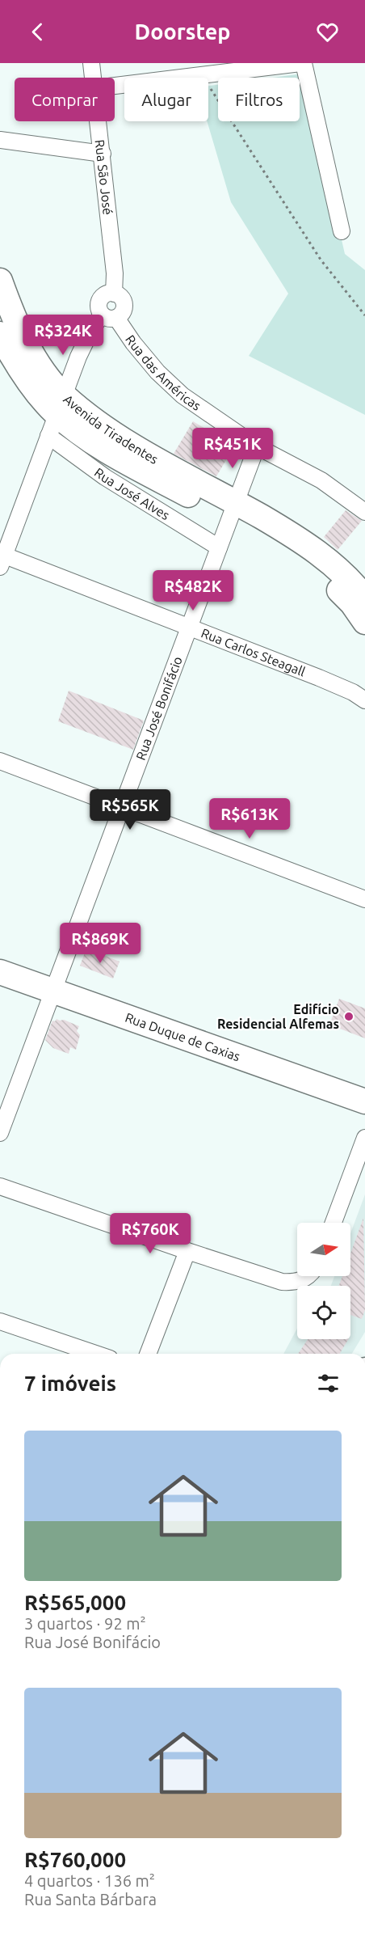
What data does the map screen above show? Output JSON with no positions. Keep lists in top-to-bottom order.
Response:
{
  "streets": {
    "main road": ["Avenida Tiradentes", "Rua Duque de Caxias"],
    "street": [
      "Rua São José",
      "Rua das Américas",
      "Rua José Alves",
      "Rua Carlos Steagall",
      "Rua José Bonifácio"
    ]
  },
  "crossings": [
    ["Rua São José", "Rua das Américas"],
    ["Rua das Américas", "Rua José Bonifácio"],
    ["Avenida Tiradentes", "Rua José Alves"],
    ["Avenida Tiradentes", "Rua José Bonifácio"],
    ["Rua José Alves", "Rua José Bonifácio"],
    ["Rua Carlos Steagall", "Rua José Bonifácio"],
    ["Rua José Bonifácio", "Rua Duque de Caxias"]
  ],
  "places": ["Edifício Residencial Alfemas"],
  "north": "right",
  "page": {
    "header": "Doorstep",
    "chip": ["Comprar", "Alugar", "Filtros"],
    "price": [
      "R$324K",
      "R$451K",
      "R$482K",
      "R$565K",
      "R$613K",
      "R$869K",
      "R$760K"
    ],
    "heading": "7 imóveis",
    "list": [
      {
        "name": "R$565,000",
        "note": "3 quartos · 92 m² · Rua José Bonifácio"
      },
      {
        "name": "R$760,000",
        "note": "4 quartos · 136 m² · Rua Santa Bárbara"
      }
    ]
  }
}
